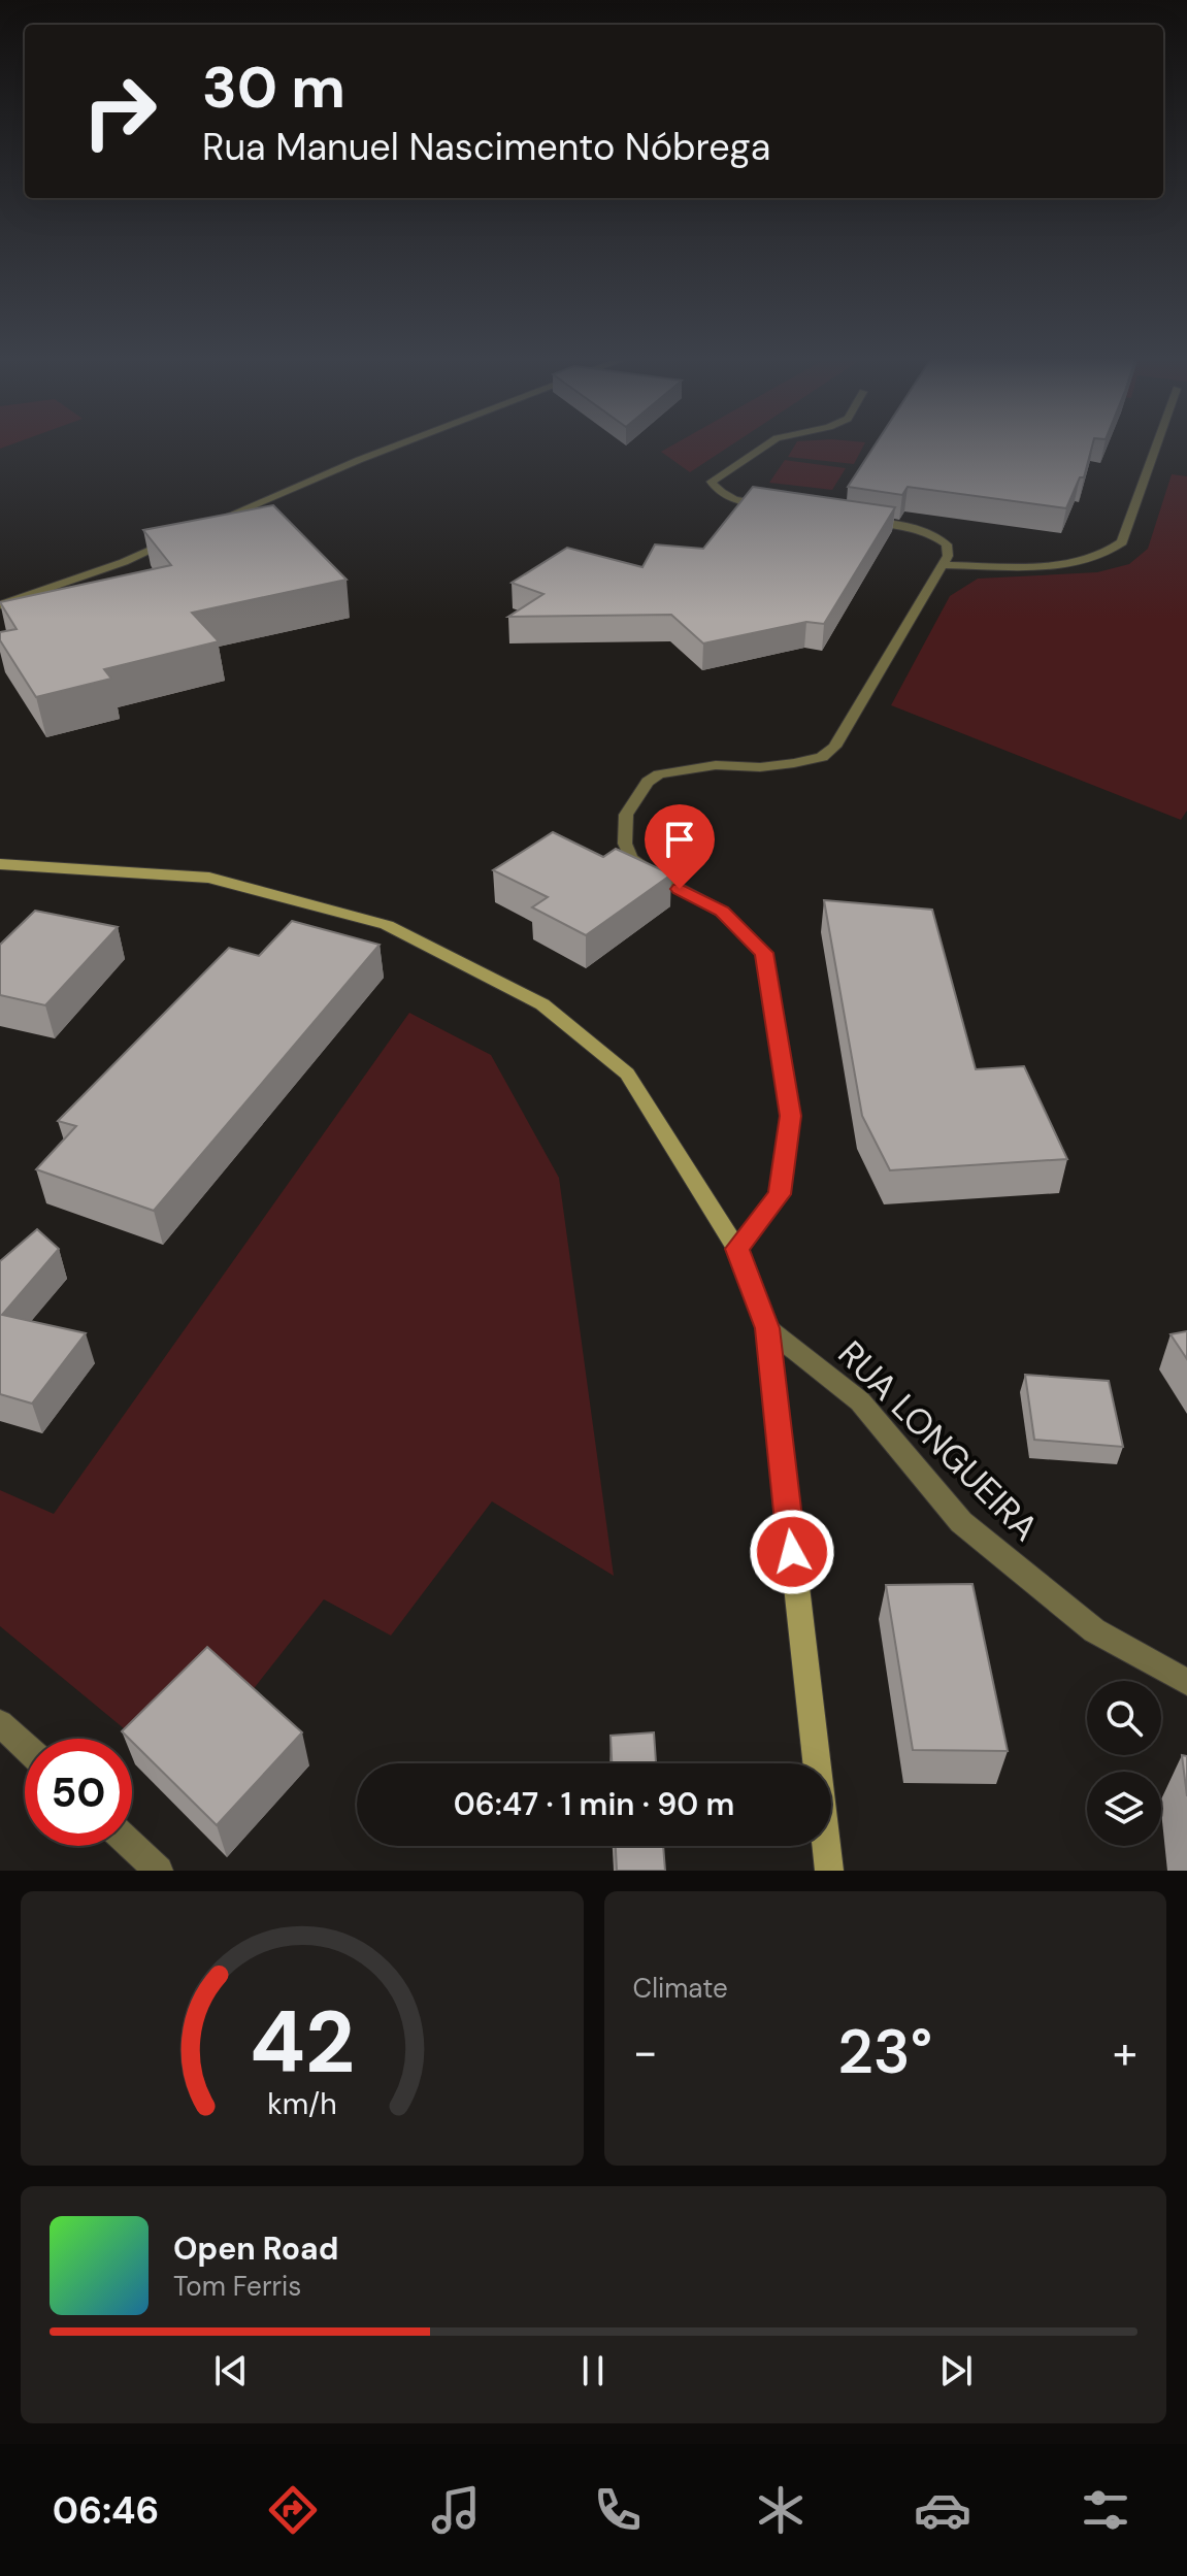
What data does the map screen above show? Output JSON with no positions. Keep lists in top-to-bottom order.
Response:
{
  "streets": {
    "street": ["RUA LONGUEIRA"]
  },
  "page": {
    "turn": ["30 m", "Rua Manuel Nascimento Nóbrega"],
    "limit": "50",
    "trip": "06:47 · 1 min · 90 m",
    "tile": "Climate",
    "heat": ["−", "23°", "+"],
    "song": ["Open Road", "Tom Ferris"],
    "tabs": "06:46",
    "gauge": ["42", "km/h"]
  }
}
